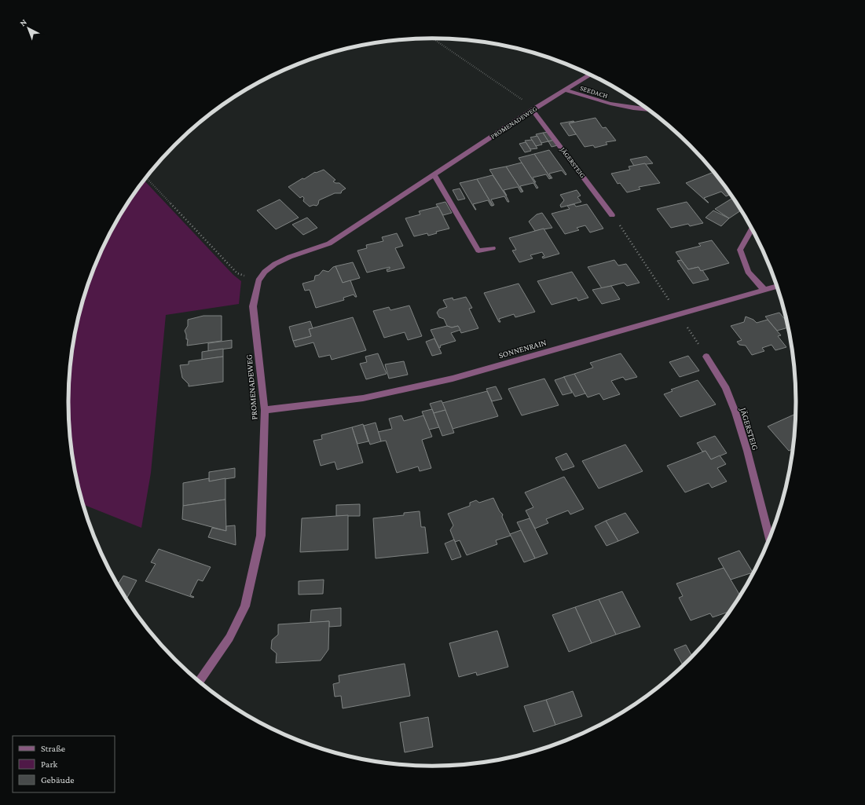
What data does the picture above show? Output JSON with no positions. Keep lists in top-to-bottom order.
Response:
{
  "streets": {
    "street": [
      "SEEDACH",
      "PROMENADEWEG",
      "JÄGERSTEIG",
      "SONNENRAIN"
    ]
  },
  "crossings": [
    ["SEEDACH", "PROMENADEWEG"],
    ["PROMENADEWEG", "JÄGERSTEIG"],
    ["PROMENADEWEG", "SONNENRAIN"]
  ],
  "legend": ["Straße", "Park", "Gebäude"],
  "north": "top left"
}
